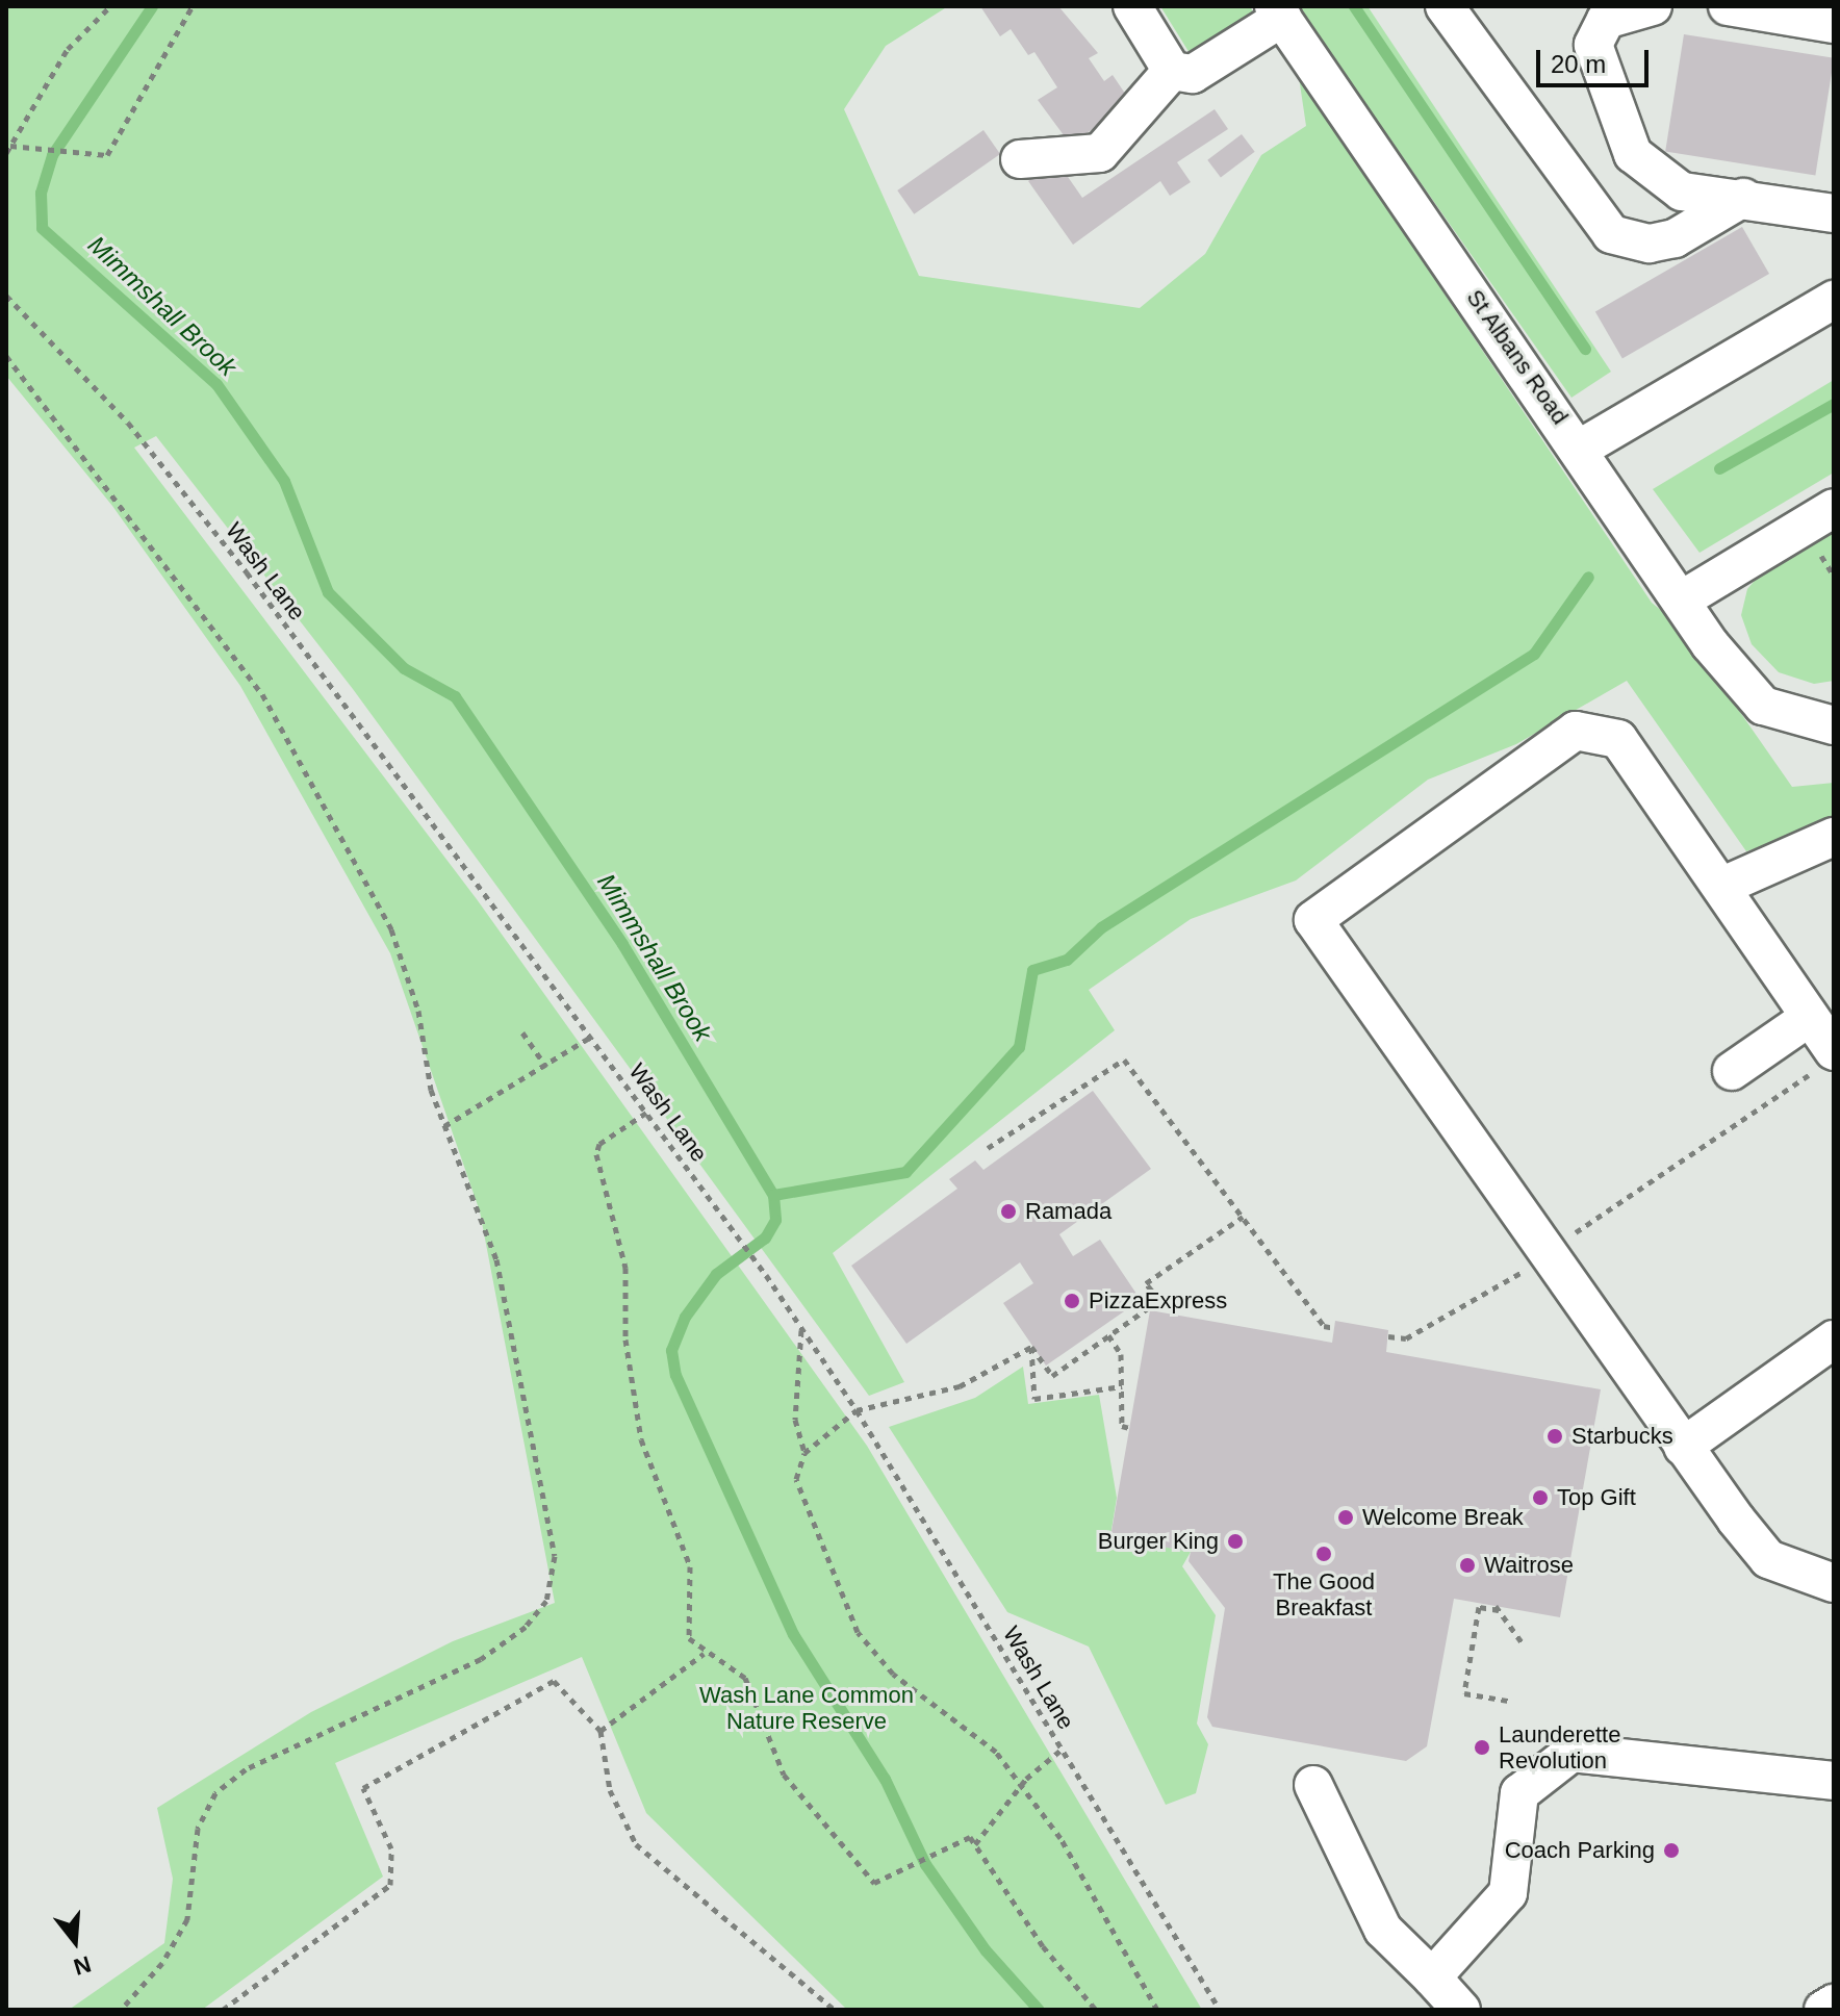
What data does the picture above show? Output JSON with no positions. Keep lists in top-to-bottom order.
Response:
{
  "streets": {
    "street": ["St Albans Road"],
    "path": ["Wash Lane"]
  },
  "water": ["Mimmshall Brook"],
  "parks": ["Wash Lane Common Nature Reserve"],
  "places": [
    "Ramada",
    "PizzaExpress",
    "Starbucks",
    "Top Gift",
    "Welcome Break",
    "Burger King",
    "The Good Breakfast",
    "Waitrose",
    "Launderette Revolution",
    "Coach Parking"
  ],
  "scale_bar": "20 m",
  "north": "bottom"
}
